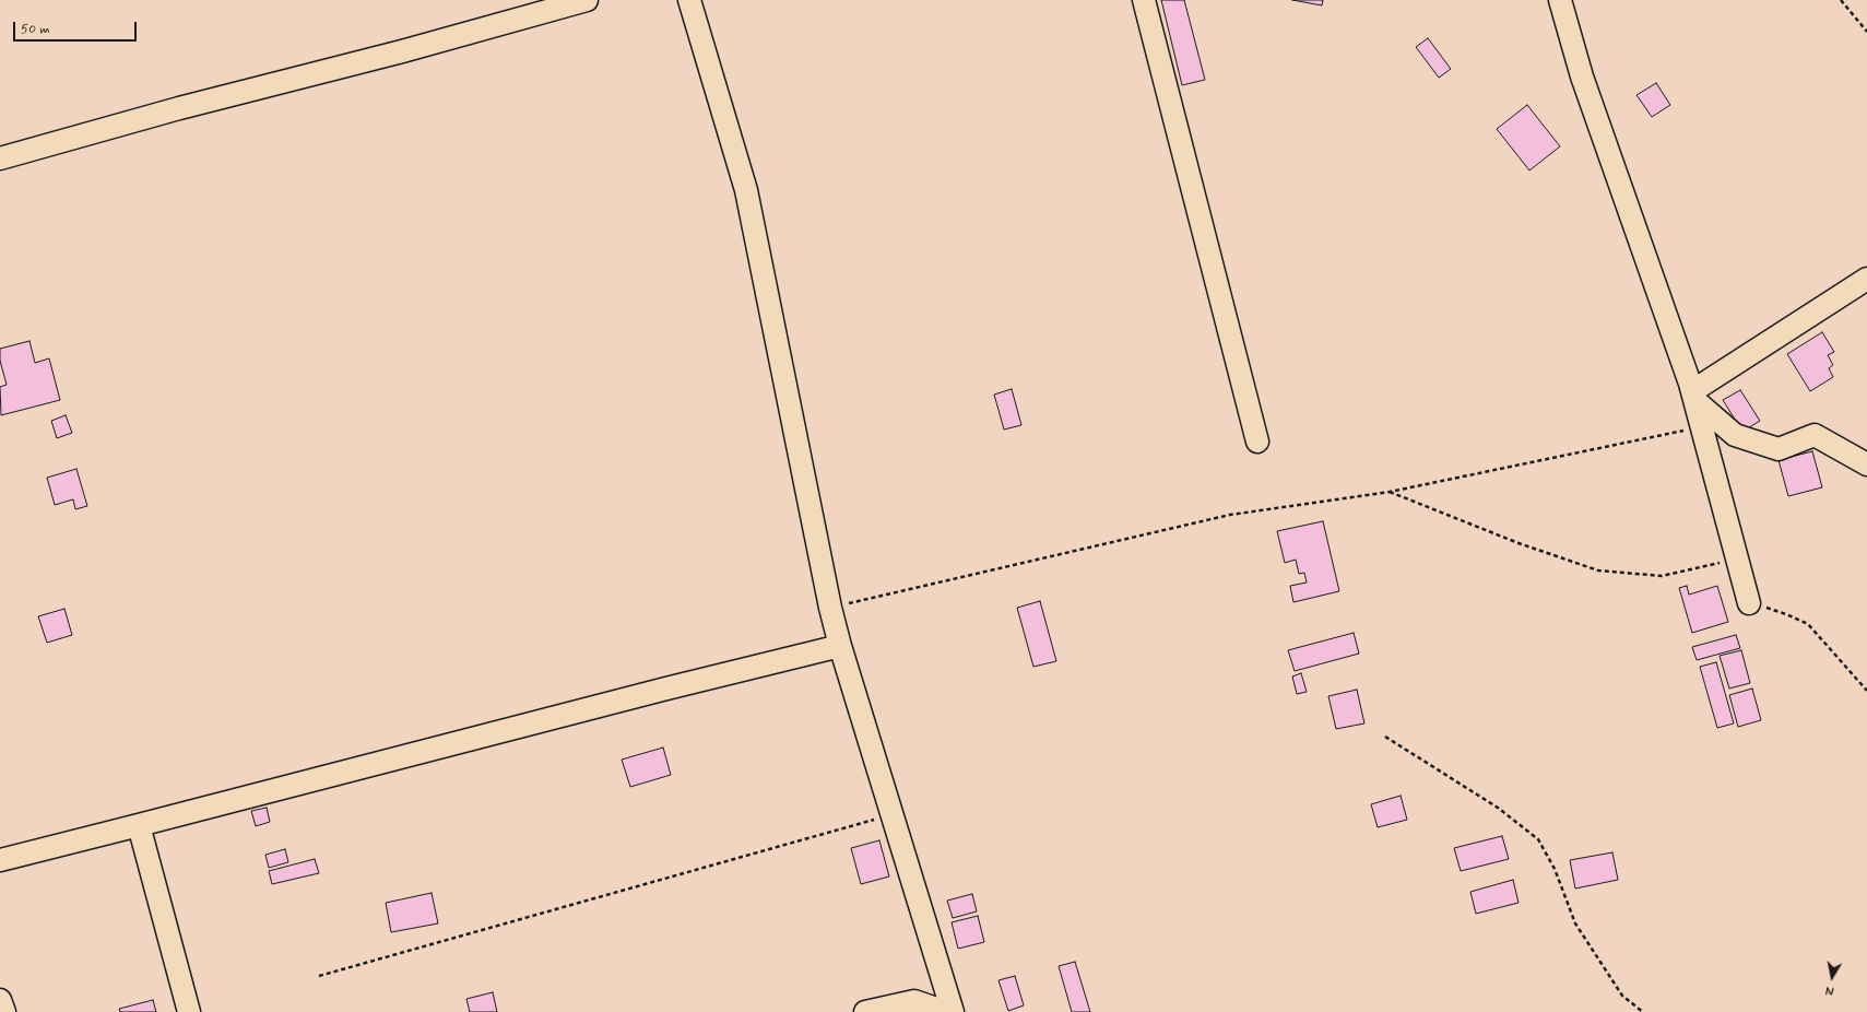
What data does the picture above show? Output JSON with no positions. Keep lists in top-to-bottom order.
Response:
{
  "scale_bar": "50 m",
  "north": "bottom"
}
